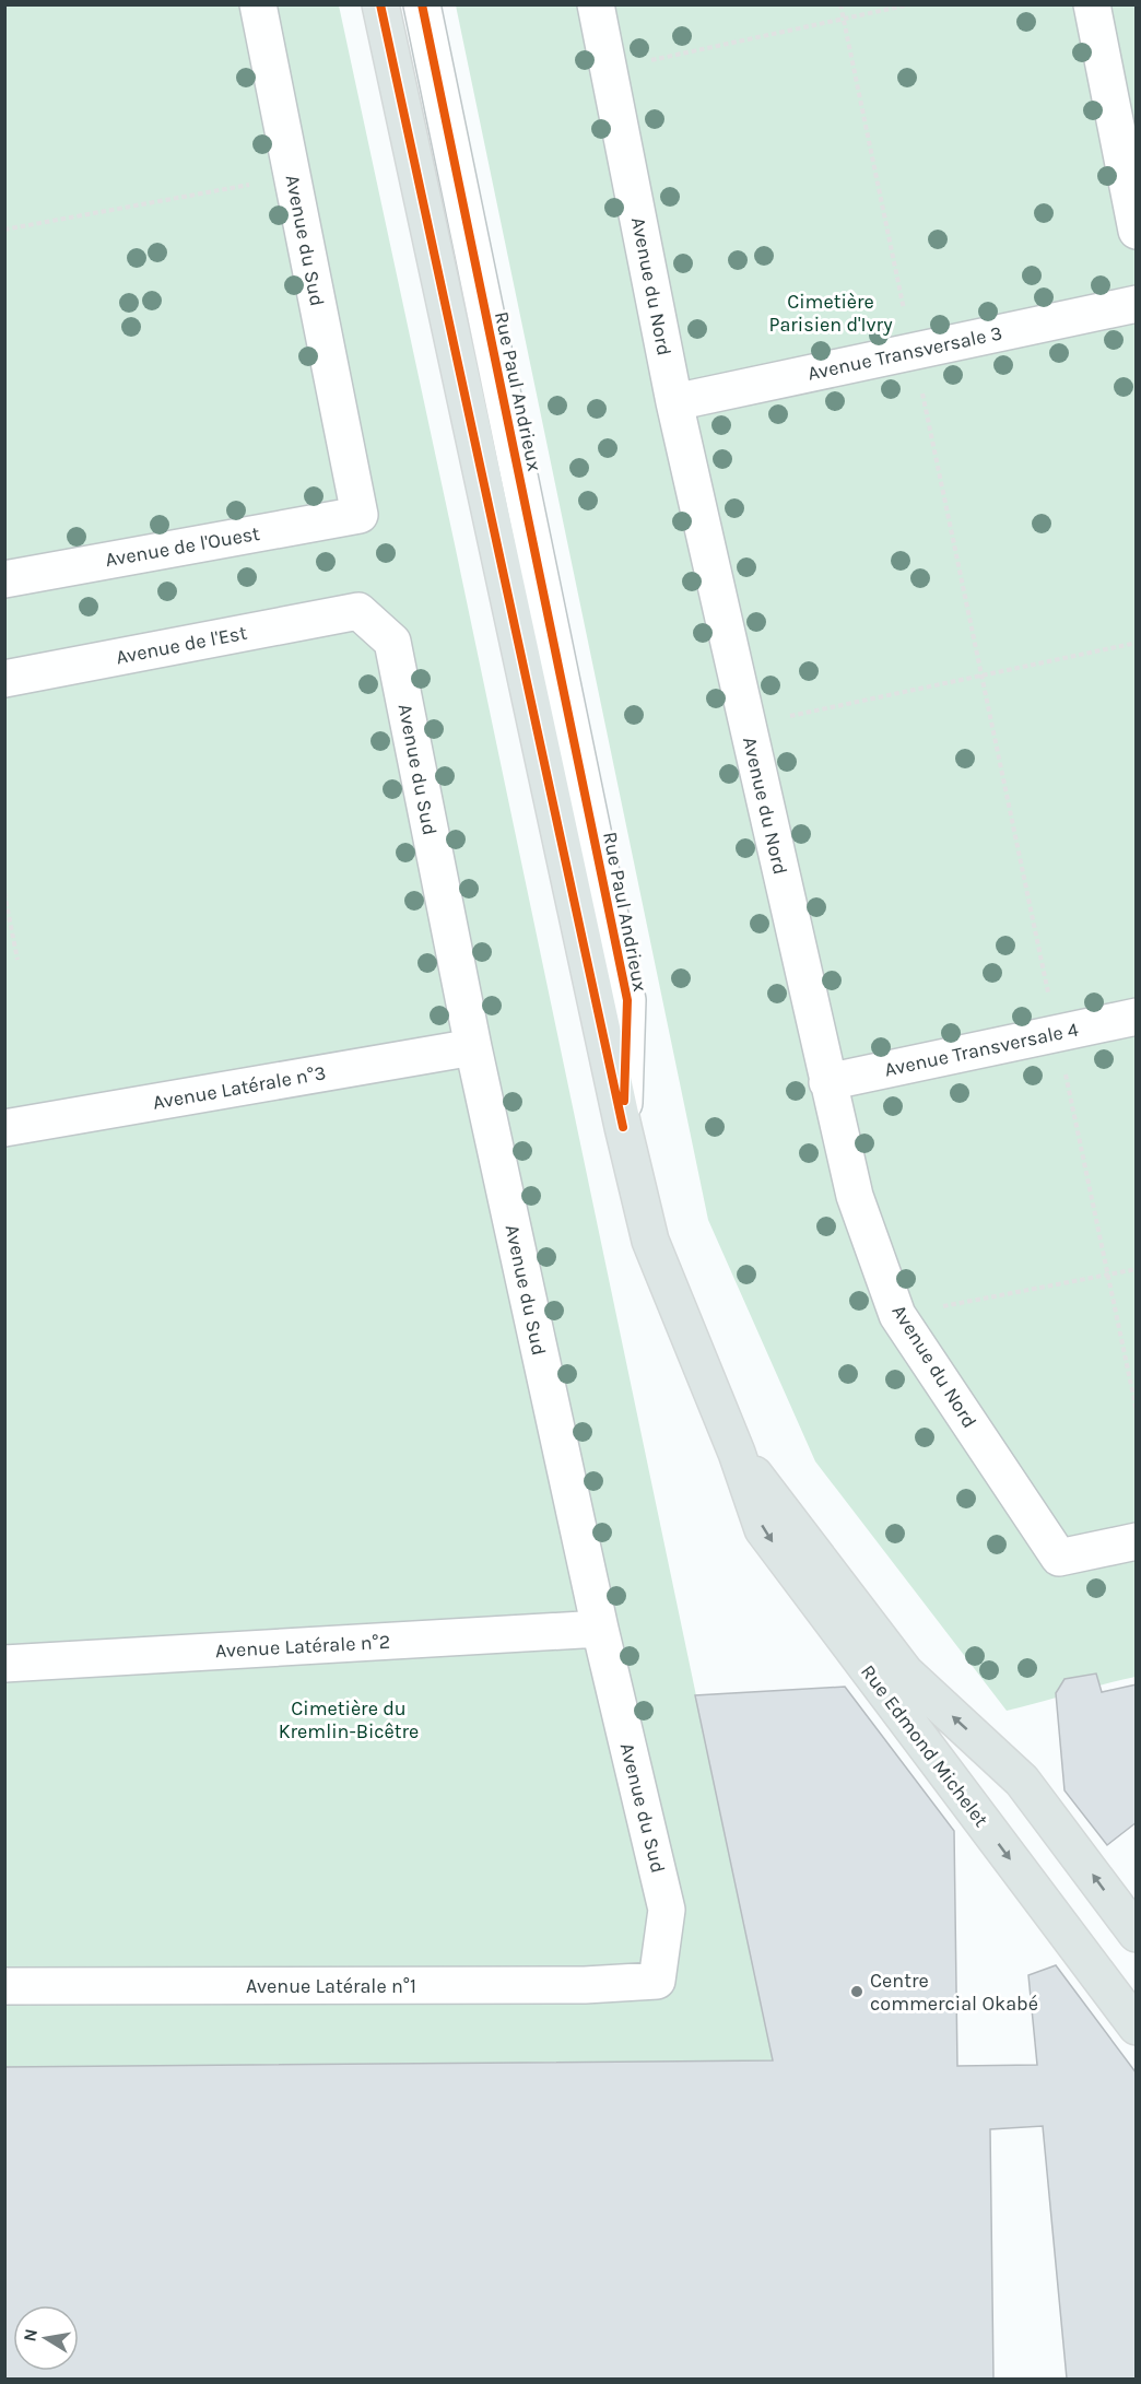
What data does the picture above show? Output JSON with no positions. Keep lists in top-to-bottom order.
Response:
{
  "streets": {
    "main road": ["Rue Edmond Michelet"],
    "lane": [
      "Avenue du Sud",
      "Avenue du Nord",
      "Avenue Transversale 3",
      "Rue Paul Andrieux",
      "Avenue de l'Ouest",
      "Avenue de l'Est",
      "Avenue Transversale 4",
      "Avenue Latérale n°3",
      "Avenue Latérale n°2",
      "Avenue Latérale n°1"
    ]
  },
  "crossings": [
    ["Avenue du Sud", "Avenue de l'Ouest"],
    ["Avenue du Sud", "Avenue de l'Est"],
    ["Avenue du Sud", "Avenue Latérale n°3"],
    ["Avenue du Sud", "Avenue Latérale n°2"],
    ["Avenue du Sud", "Avenue Latérale n°1"],
    ["Avenue du Nord", "Avenue Transversale 3"],
    ["Avenue du Nord", "Avenue Transversale 4"],
    ["Rue Paul Andrieux", "Rue Edmond Michelet"]
  ],
  "parks": ["Cimetière Parisien d'Ivry", "Cimetière du Kremlin-Bicêtre"],
  "places": ["Centre commercial Okabé"],
  "north": "left"
}
